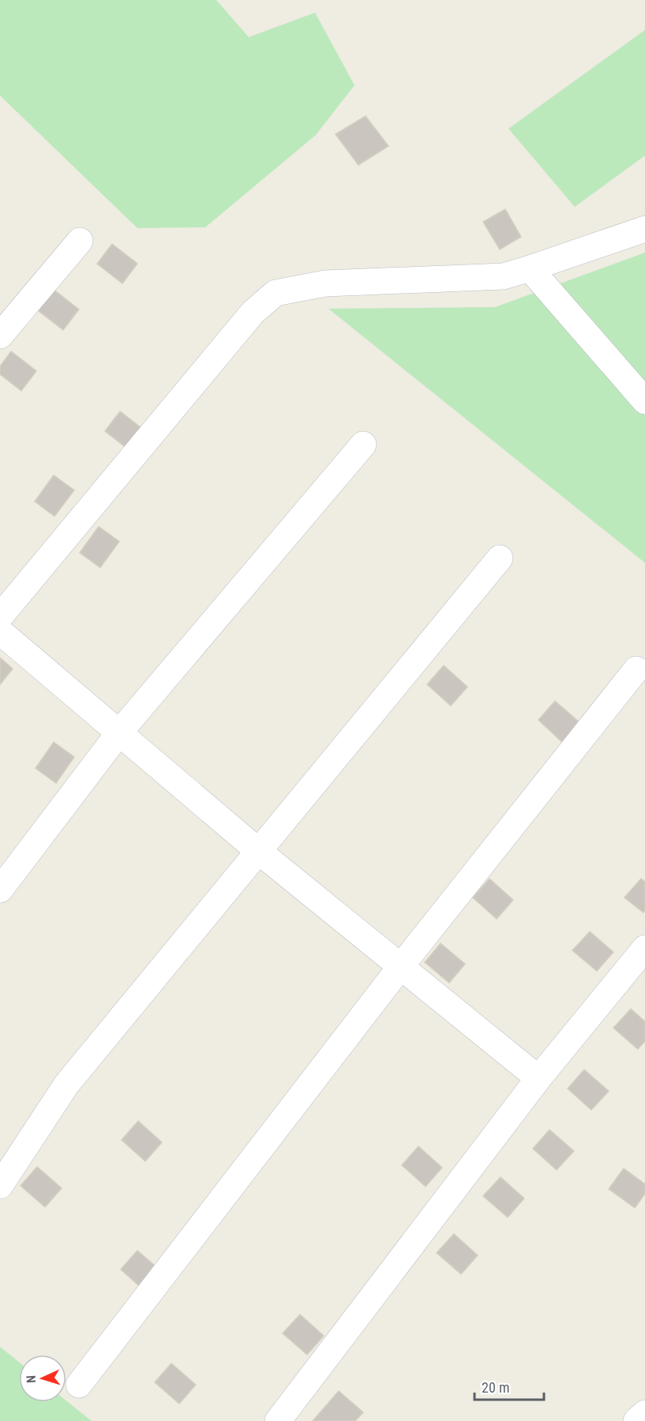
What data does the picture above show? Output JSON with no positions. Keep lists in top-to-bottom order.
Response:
{
  "scale_bar": "20 m",
  "north": "left"
}
